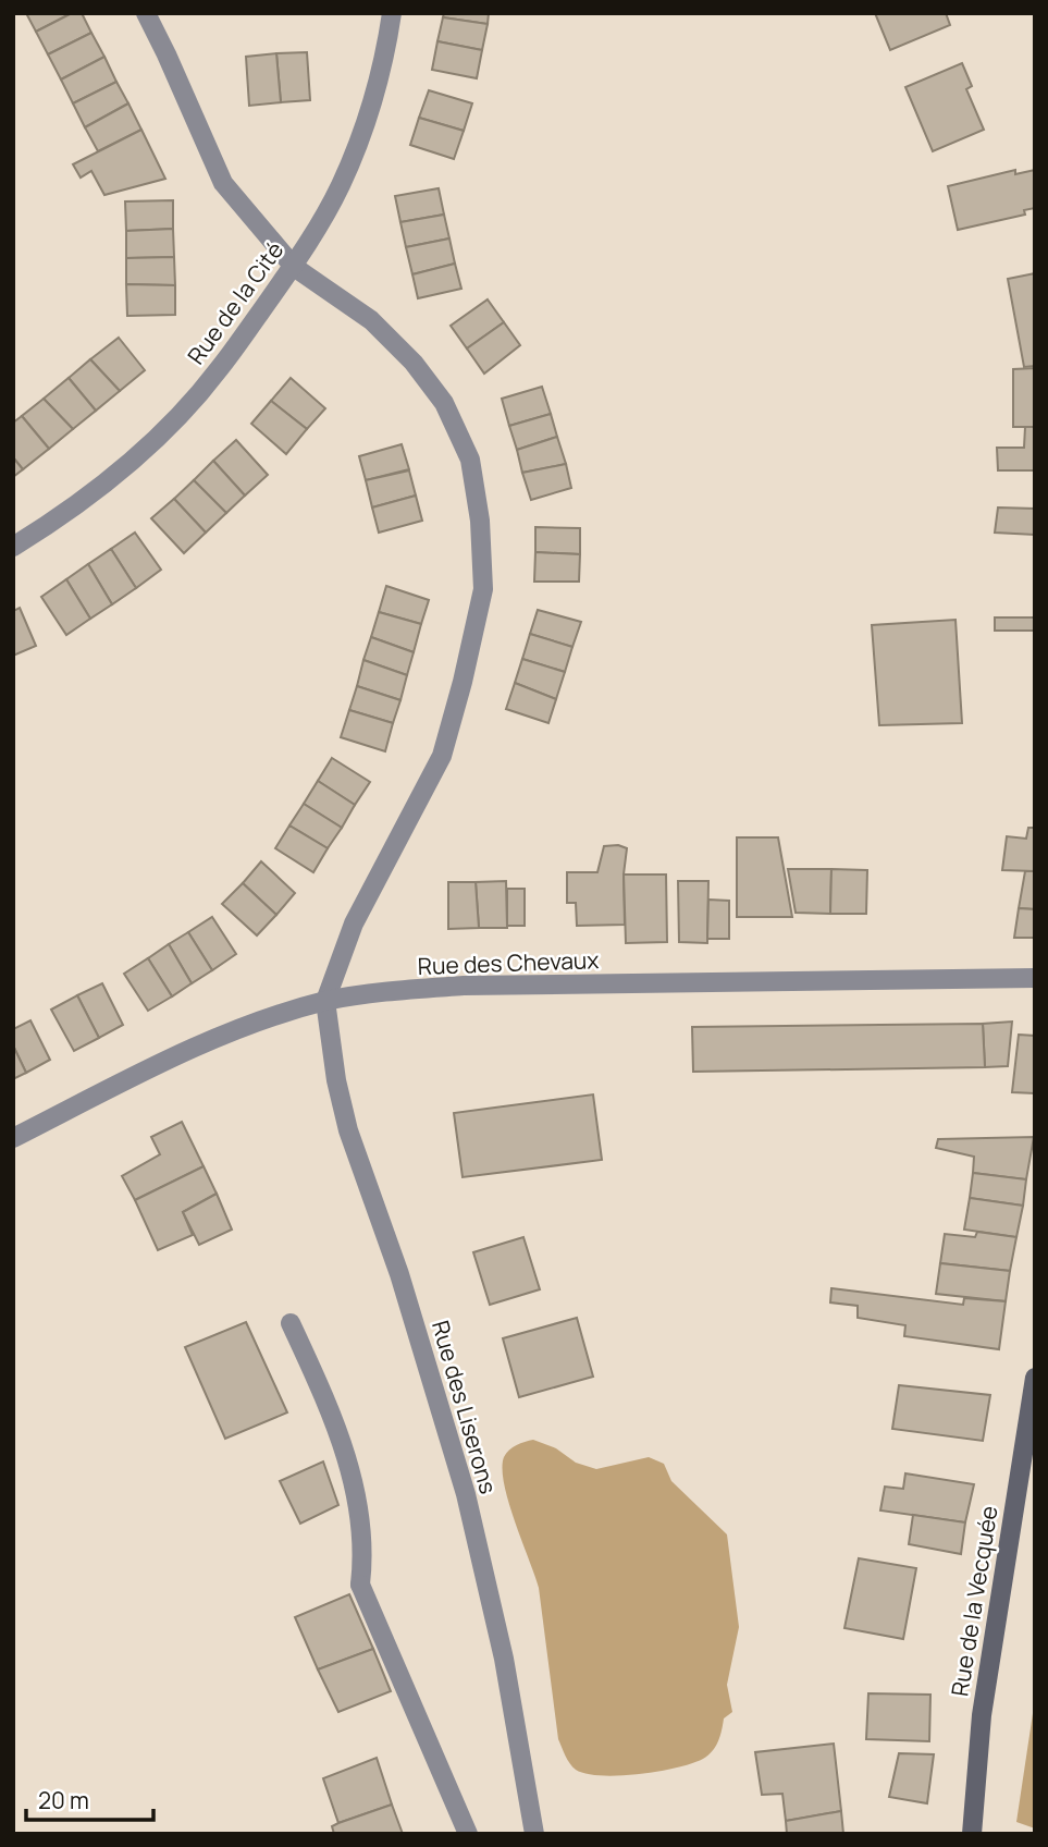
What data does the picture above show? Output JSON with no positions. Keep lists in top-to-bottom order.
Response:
{
  "streets": {
    "main road": ["Rue de la Vecquée"],
    "street": ["Rue de la Cité", "Rue des Chevaux", "Rue des Liserons"]
  },
  "crossings": [
    ["Rue des Chevaux", "Rue des Liserons"]
  ],
  "scale_bar": "20 m"
}
